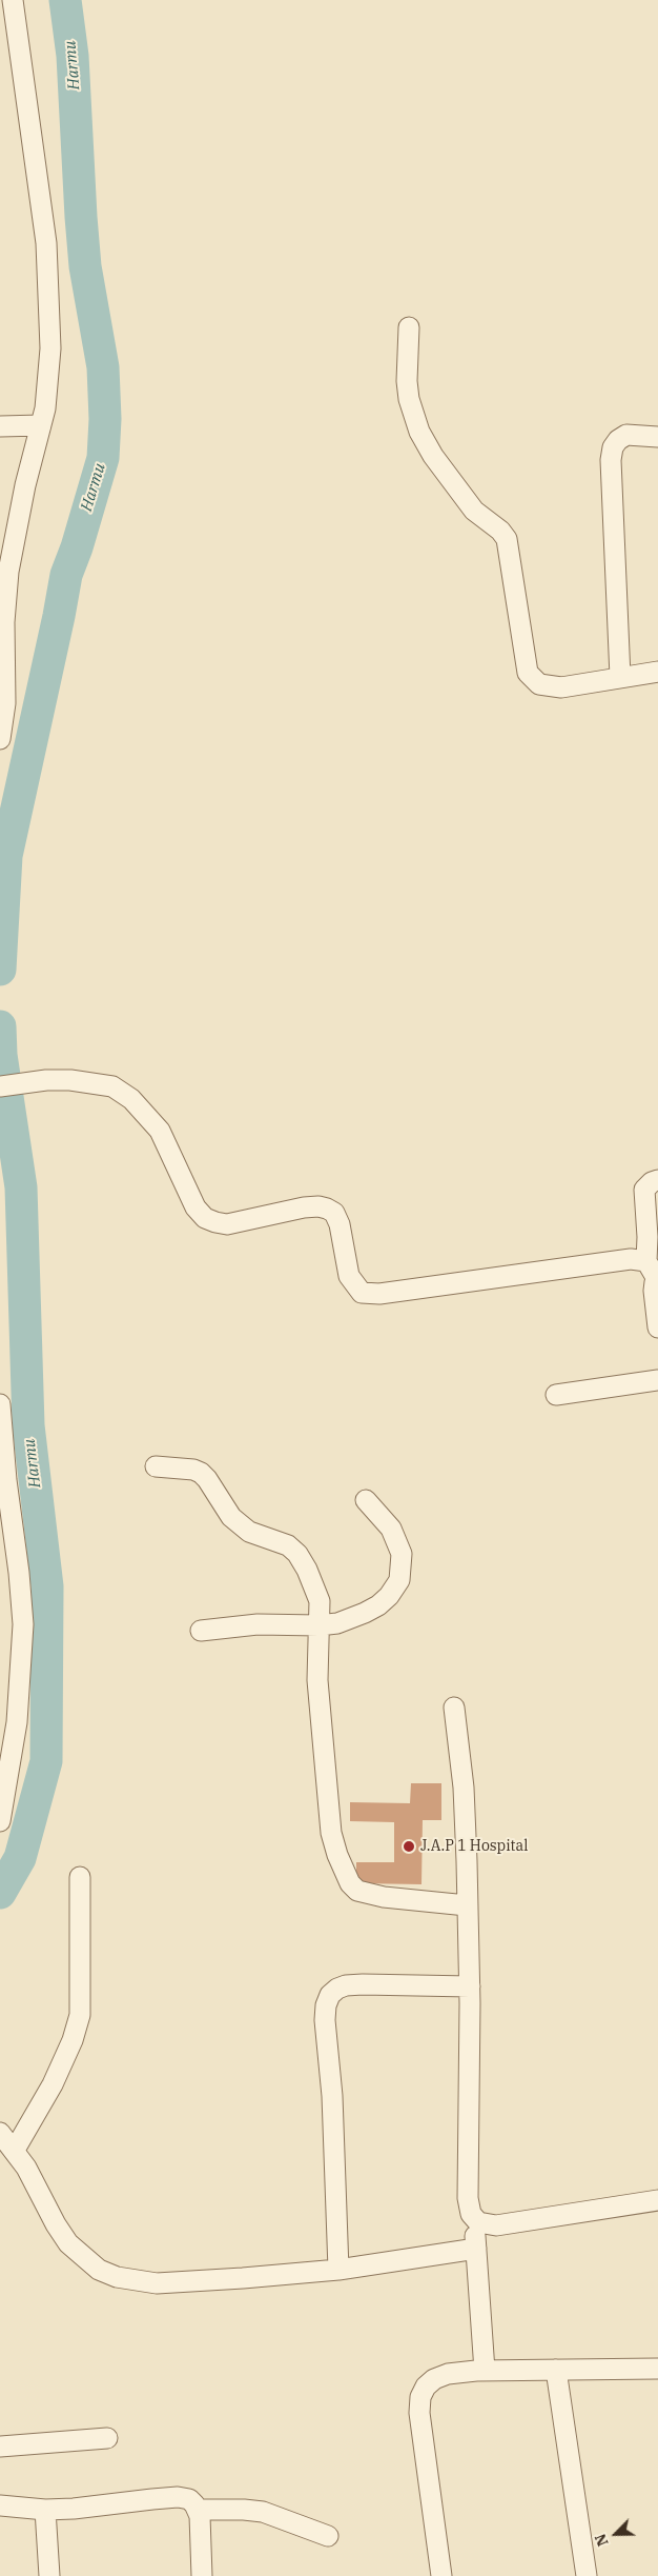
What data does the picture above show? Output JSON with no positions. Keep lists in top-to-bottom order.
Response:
{
  "water": ["Harmu"],
  "places": ["J.A.P 1 Hospital"],
  "north": "bottom left"
}
